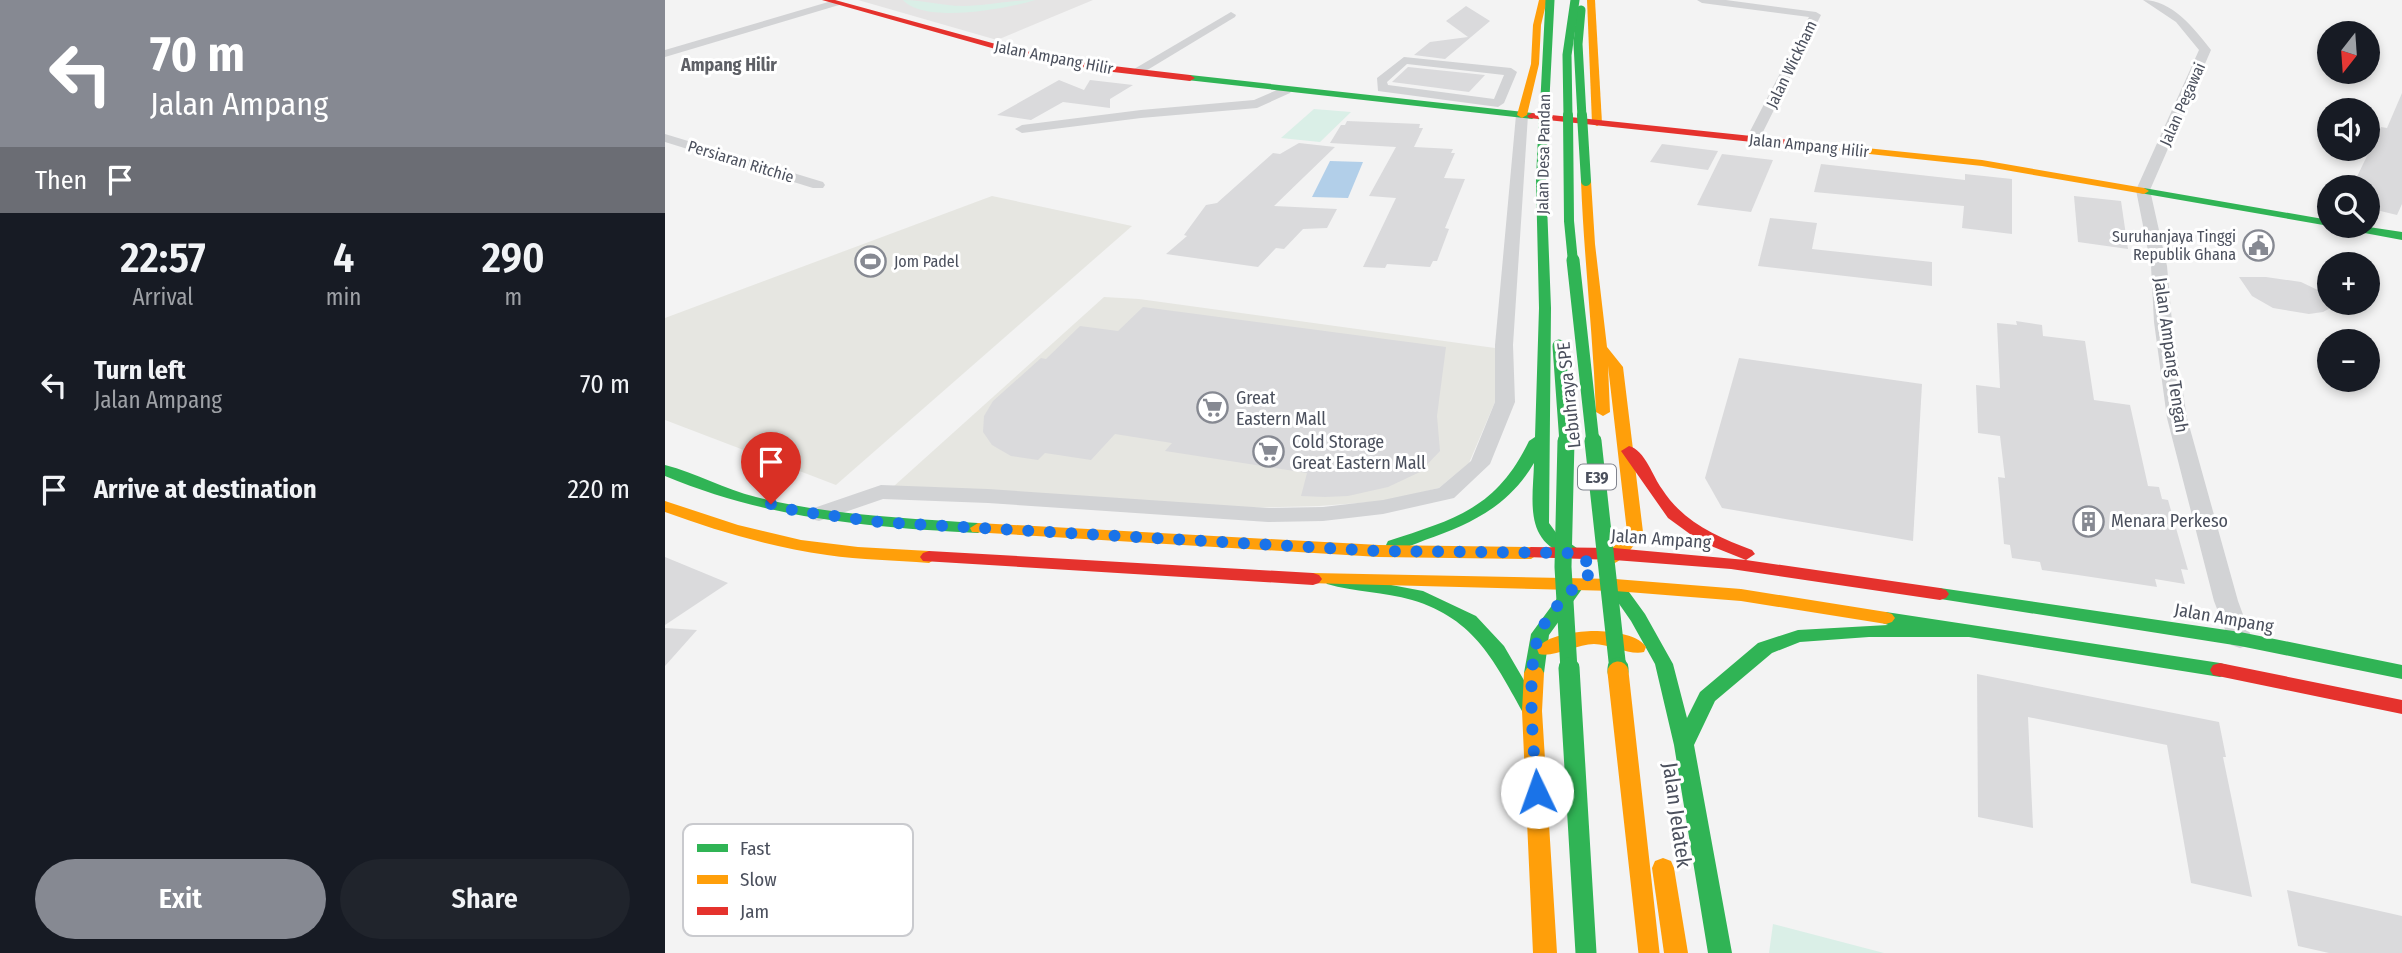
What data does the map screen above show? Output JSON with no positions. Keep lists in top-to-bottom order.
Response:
{
  "streets": {
    "main road": [
      "Jalan Ampang Hilir",
      "Jalan Desa Pandan",
      "Lebuhraya SPE",
      "E39",
      "Jalan Ampang",
      "Jalan Jelatek"
    ],
    "street": [
      "Jalan Wickham",
      "Jalan Pegawai",
      "Persiaran Ritchie",
      "Jalan Ampang Tengah"
    ]
  },
  "crossings": [
    ["Jalan Ampang Hilir", "Jalan Wickham"],
    ["Jalan Ampang Hilir", "Jalan Pegawai"],
    ["Jalan Ampang Hilir", "Jalan Ampang Tengah"],
    ["Jalan Pegawai", "Jalan Ampang Tengah"],
    ["Jalan Desa Pandan", "Jalan Ampang"],
    ["Jalan Ampang Tengah", "Jalan Ampang"]
  ],
  "districts": ["Ampang Hilir"],
  "places": {
    "public building": ["Suruhanjaya Tinggi Republik Ghana"],
    "sports": ["Jom Padel"],
    "supermarket": ["Great Eastern Mall", "Cold Storage Great Eastern Mall"],
    "building": ["Menara Perkeso"]
  },
  "legend": ["Fast", "Slow", "Jam"],
  "north": "bottom",
  "page": {
    "turn": ["70 m", "Jalan Ampang"],
    "map_buttons": ["+", "−"],
    "then": "Then",
    "eta": [
      "22:57",
      "Arrival",
      "4",
      "min",
      "290",
      "m"
    ],
    "list": [
      {
        "name": "Turn left",
        "note": "Jalan Ampang",
        "value": "70 m"
      },
      {
        "name": "Arrive at destination",
        "value": "220 m"
      }
    ],
    "buttons": ["Exit", "Share"]
  }
}
